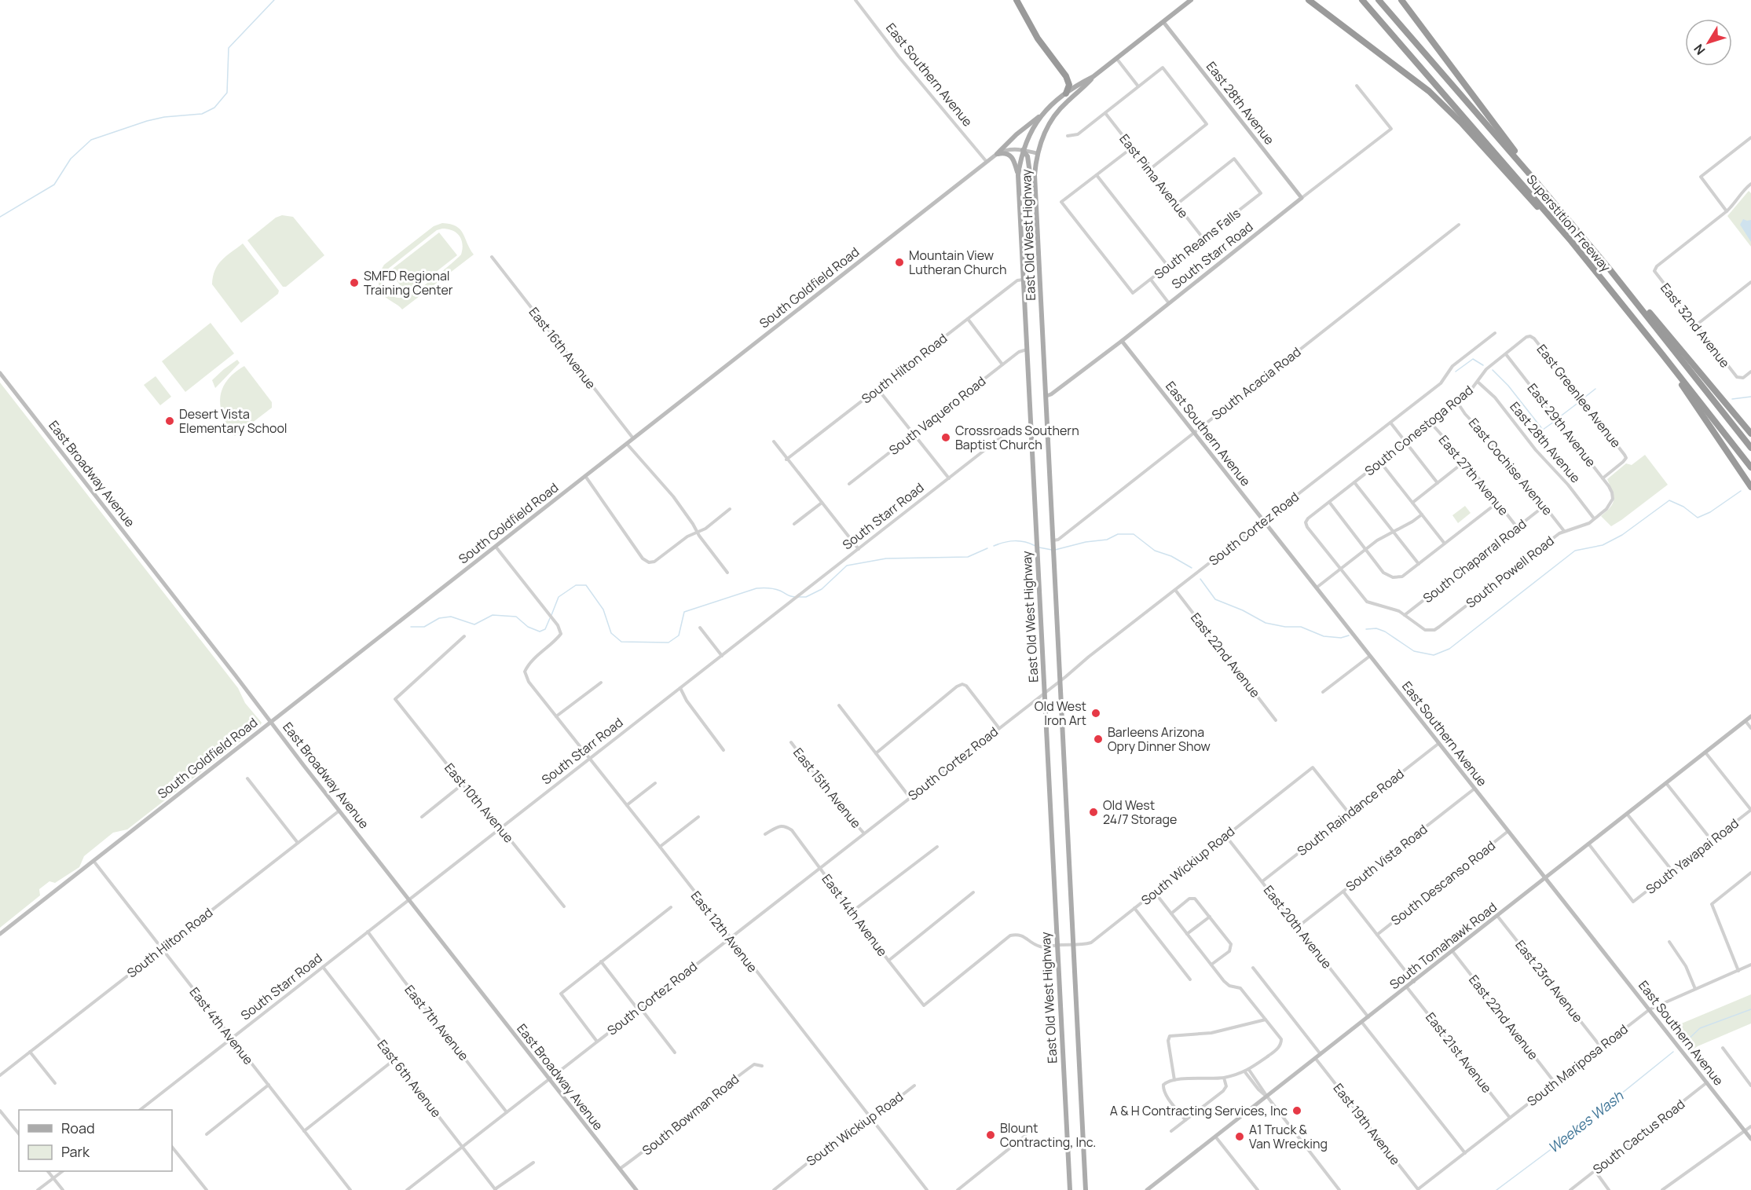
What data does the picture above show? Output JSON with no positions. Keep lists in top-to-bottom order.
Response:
{
  "streets": {
    "highway": ["Superstition Freeway"],
    "main road": [
      "East Southern Avenue",
      "East 28th Avenue",
      "East Old West Highway",
      "South Starr Road",
      "South Goldfield Road",
      "East Broadway Avenue",
      "South Tomahawk Road"
    ],
    "street": [
      "East Pima Avenue",
      "South Reams Falls",
      "East 32nd Avenue",
      "East 16th Avenue",
      "South Hilton Road",
      "South Acacia Road",
      "East Greenlee Avenue",
      "South Vaquero Road",
      "East 29th Avenue",
      "South Conestoga Road",
      "East Cochise Avenue",
      "East 27th Avenue",
      "South Cortez Road",
      "South Chaparral Road",
      "South Powell Road",
      "East 22nd Avenue",
      "East 15th Avenue",
      "East 10th Avenue",
      "South Raindance Road",
      "South Yavapai Road",
      "South Vista Road",
      "South Wickiup Road",
      "South Descanso Road",
      "East 14th Avenue",
      "East 20th Avenue",
      "East 12th Avenue",
      "East 23rd Avenue",
      "East 7th Avenue",
      "East 4th Avenue",
      "East 21st Avenue",
      "South Mariposa Road",
      "East 6th Avenue",
      "South Bowman Road",
      "East 19th Avenue",
      "South Cactus Road"
    ]
  },
  "crossings": [
    ["East Southern Avenue", "South Starr Road"],
    ["East Southern Avenue", "South Goldfield Road"],
    ["East Southern Avenue", "South Acacia Road"],
    ["East Southern Avenue", "South Cortez Road"],
    ["East Southern Avenue", "South Raindance Road"],
    ["East Southern Avenue", "South Vista Road"],
    ["East Southern Avenue", "South Descanso Road"],
    ["East Southern Avenue", "South Tomahawk Road"],
    ["East Southern Avenue", "South Mariposa Road"],
    ["East Southern Avenue", "South Cactus Road"],
    ["East 28th Avenue", "South Starr Road"],
    ["East 28th Avenue", "South Conestoga Road"],
    ["East 28th Avenue", "South Powell Road"],
    ["East Pima Avenue", "South Reams Falls"],
    ["East Old West Highway", "South Starr Road"],
    ["East Old West Highway", "South Goldfield Road"],
    ["East Old West Highway", "South Hilton Road"],
    ["East Old West Highway", "South Acacia Road"],
    ["East Old West Highway", "South Vaquero Road"],
    ["East Old West Highway", "South Cortez Road"],
    ["East Old West Highway", "South Wickiup Road"],
    ["East Old West Highway", "East 14th Avenue"],
    ["South Starr Road", "East Broadway Avenue"],
    ["South Starr Road", "East 10th Avenue"],
    ["South Starr Road", "East 12th Avenue"],
    ["South Starr Road", "East 7th Avenue"],
    ["South Starr Road", "East 4th Avenue"],
    ["South Starr Road", "East 6th Avenue"],
    ["South Goldfield Road", "East 16th Avenue"],
    ["South Goldfield Road", "East Broadway Avenue"],
    ["South Goldfield Road", "East 12th Avenue"],
    ["South Goldfield Road", "East 4th Avenue"],
    ["South Hilton Road", "East Broadway Avenue"],
    ["South Hilton Road", "East 4th Avenue"],
    ["East Greenlee Avenue", "East 29th Avenue"],
    ["East Greenlee Avenue", "South Conestoga Road"],
    ["East 29th Avenue", "South Conestoga Road"],
    ["East 29th Avenue", "South Powell Road"],
    ["South Conestoga Road", "East Cochise Avenue"],
    ["South Conestoga Road", "East 27th Avenue"],
    ["East Cochise Avenue", "South Chaparral Road"],
    ["East Cochise Avenue", "South Powell Road"],
    ["East Broadway Avenue", "South Cortez Road"],
    ["East Broadway Avenue", "South Bowman Road"],
    ["East 27th Avenue", "South Chaparral Road"],
    ["South Cortez Road", "East 22nd Avenue"],
    ["South Cortez Road", "East 15th Avenue"],
    ["South Cortez Road", "East 14th Avenue"],
    ["South Cortez Road", "East 12th Avenue"],
    ["South Cortez Road", "East 7th Avenue"],
    ["South Cortez Road", "East 6th Avenue"],
    ["South Chaparral Road", "South Powell Road"],
    ["East 22nd Avenue", "South Tomahawk Road"],
    ["East 22nd Avenue", "South Mariposa Road"],
    ["South Raindance Road", "South Wickiup Road"],
    ["South Raindance Road", "East 20th Avenue"],
    ["South Yavapai Road", "South Tomahawk Road"],
    ["South Vista Road", "East 20th Avenue"],
    ["South Wickiup Road", "East 14th Avenue"],
    ["South Wickiup Road", "East 20th Avenue"],
    ["South Wickiup Road", "East 12th Avenue"],
    ["East 20th Avenue", "South Tomahawk Road"],
    ["South Tomahawk Road", "East 23rd Avenue"],
    ["South Tomahawk Road", "East 21st Avenue"],
    ["South Tomahawk Road", "East 19th Avenue"],
    ["East 23rd Avenue", "South Mariposa Road"],
    ["East 21st Avenue", "South Mariposa Road"],
    ["South Mariposa Road", "East 19th Avenue"]
  ],
  "water": ["Weekes Wash"],
  "places": [
    "Mountain View Lutheran Church",
    "SMFD Regional Training Center",
    "Desert Vista Elementary School",
    "Crossroads Southern Baptist Church",
    "Old West Iron Art",
    "Barleens Arizona Opry Dinner Show",
    "Old West 24/7 Storage",
    "A & H Contracting Services, Inc",
    "Blount Contracting, Inc.",
    "A1 Truck & Van Wrecking"
  ],
  "legend": ["Road", "Park"],
  "north": "bottom left"
}
